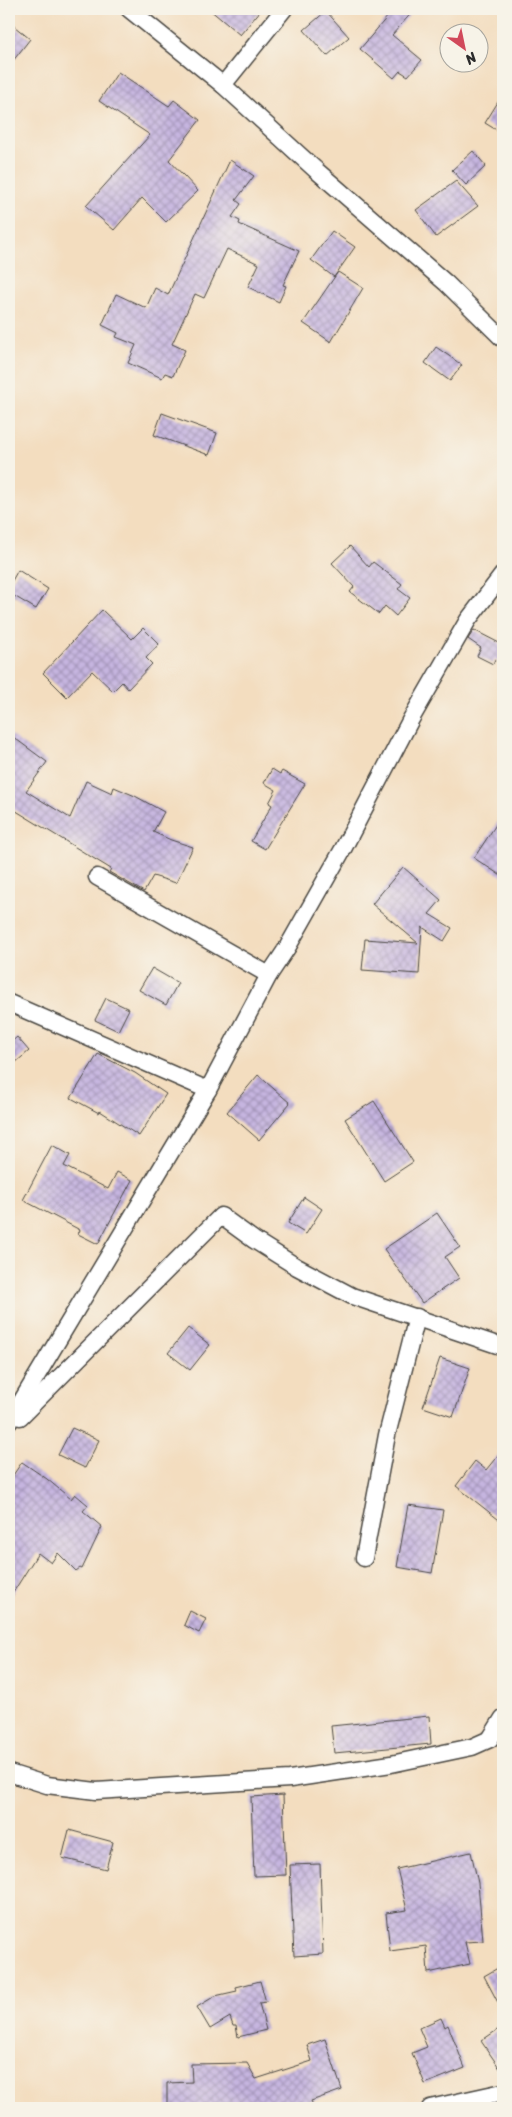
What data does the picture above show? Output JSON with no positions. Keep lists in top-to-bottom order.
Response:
{
  "north": "bottom right"
}
